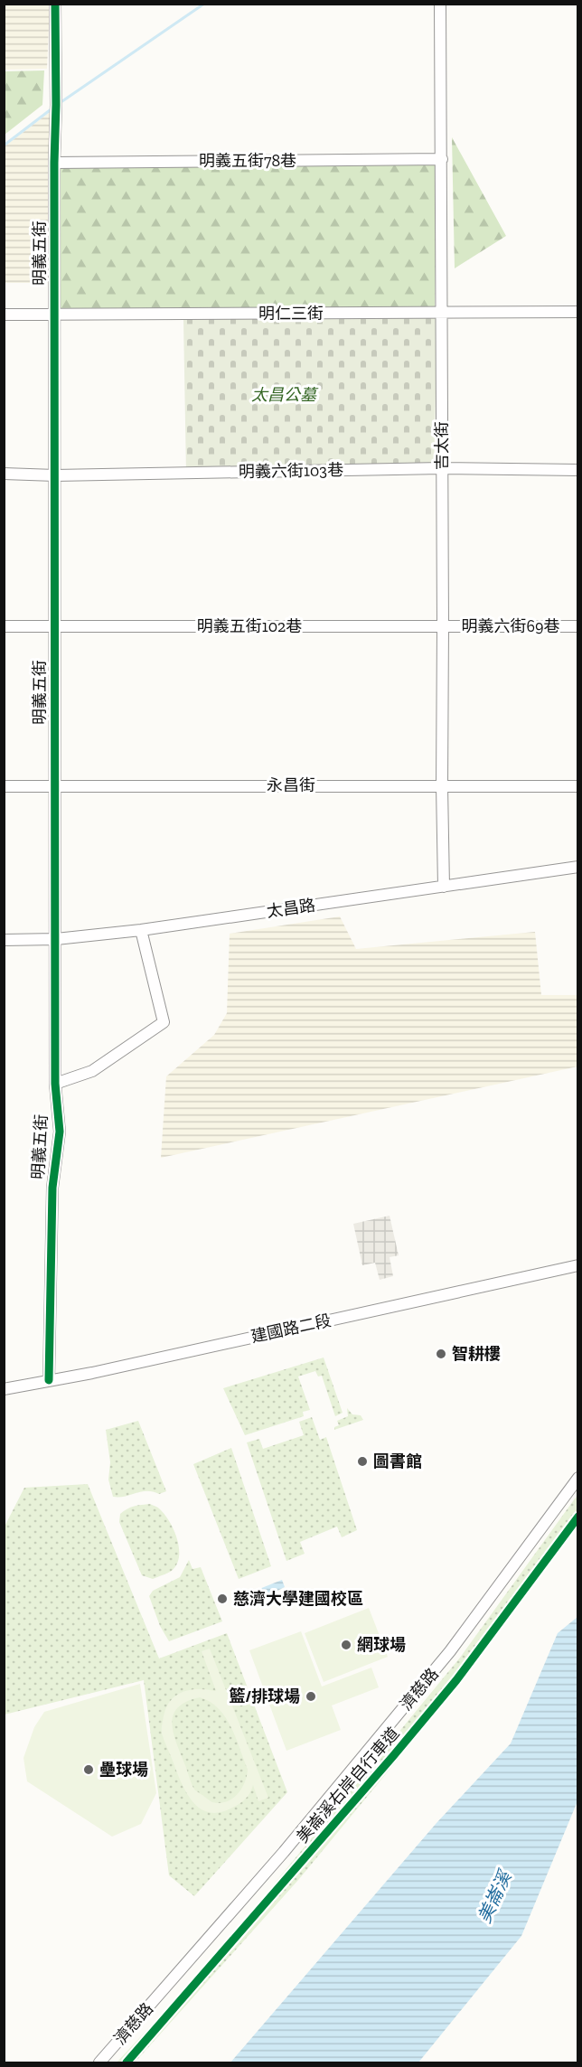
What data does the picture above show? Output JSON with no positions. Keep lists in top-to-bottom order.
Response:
{
  "streets": {
    "street": [
      "明義五街78巷",
      "明義五街",
      "明仁三街",
      "吉太街",
      "明義六街103巷",
      "明義五街102巷",
      "明義六街69巷",
      "永昌街",
      "太昌路",
      "建國路二段",
      "濟慈路"
    ],
    "cycle path": ["美崙溪右岸自行車道"]
  },
  "crossings": [
    ["明義五街78巷", "明義五街"],
    ["明義五街78巷", "吉太街"],
    ["明義五街", "明仁三街"],
    ["明義五街", "明義六街103巷"],
    ["明義五街", "明義五街102巷"],
    ["明義五街", "永昌街"],
    ["明義五街", "太昌路"],
    ["明義五街", "建國路二段"],
    ["明仁三街", "吉太街"],
    ["吉太街", "明義六街103巷"],
    ["吉太街", "明義五街102巷"],
    ["吉太街", "明義六街69巷"],
    ["吉太街", "永昌街"],
    ["吉太街", "太昌路"],
    ["明義五街102巷", "明義六街69巷"]
  ],
  "water": ["美崙溪"],
  "parks": ["太昌公墓"],
  "places": [
    "智耕樓",
    "圖書館",
    "慈濟大學建國校區",
    "網球場",
    "籃/排球場",
    "壘球場"
  ]
}
